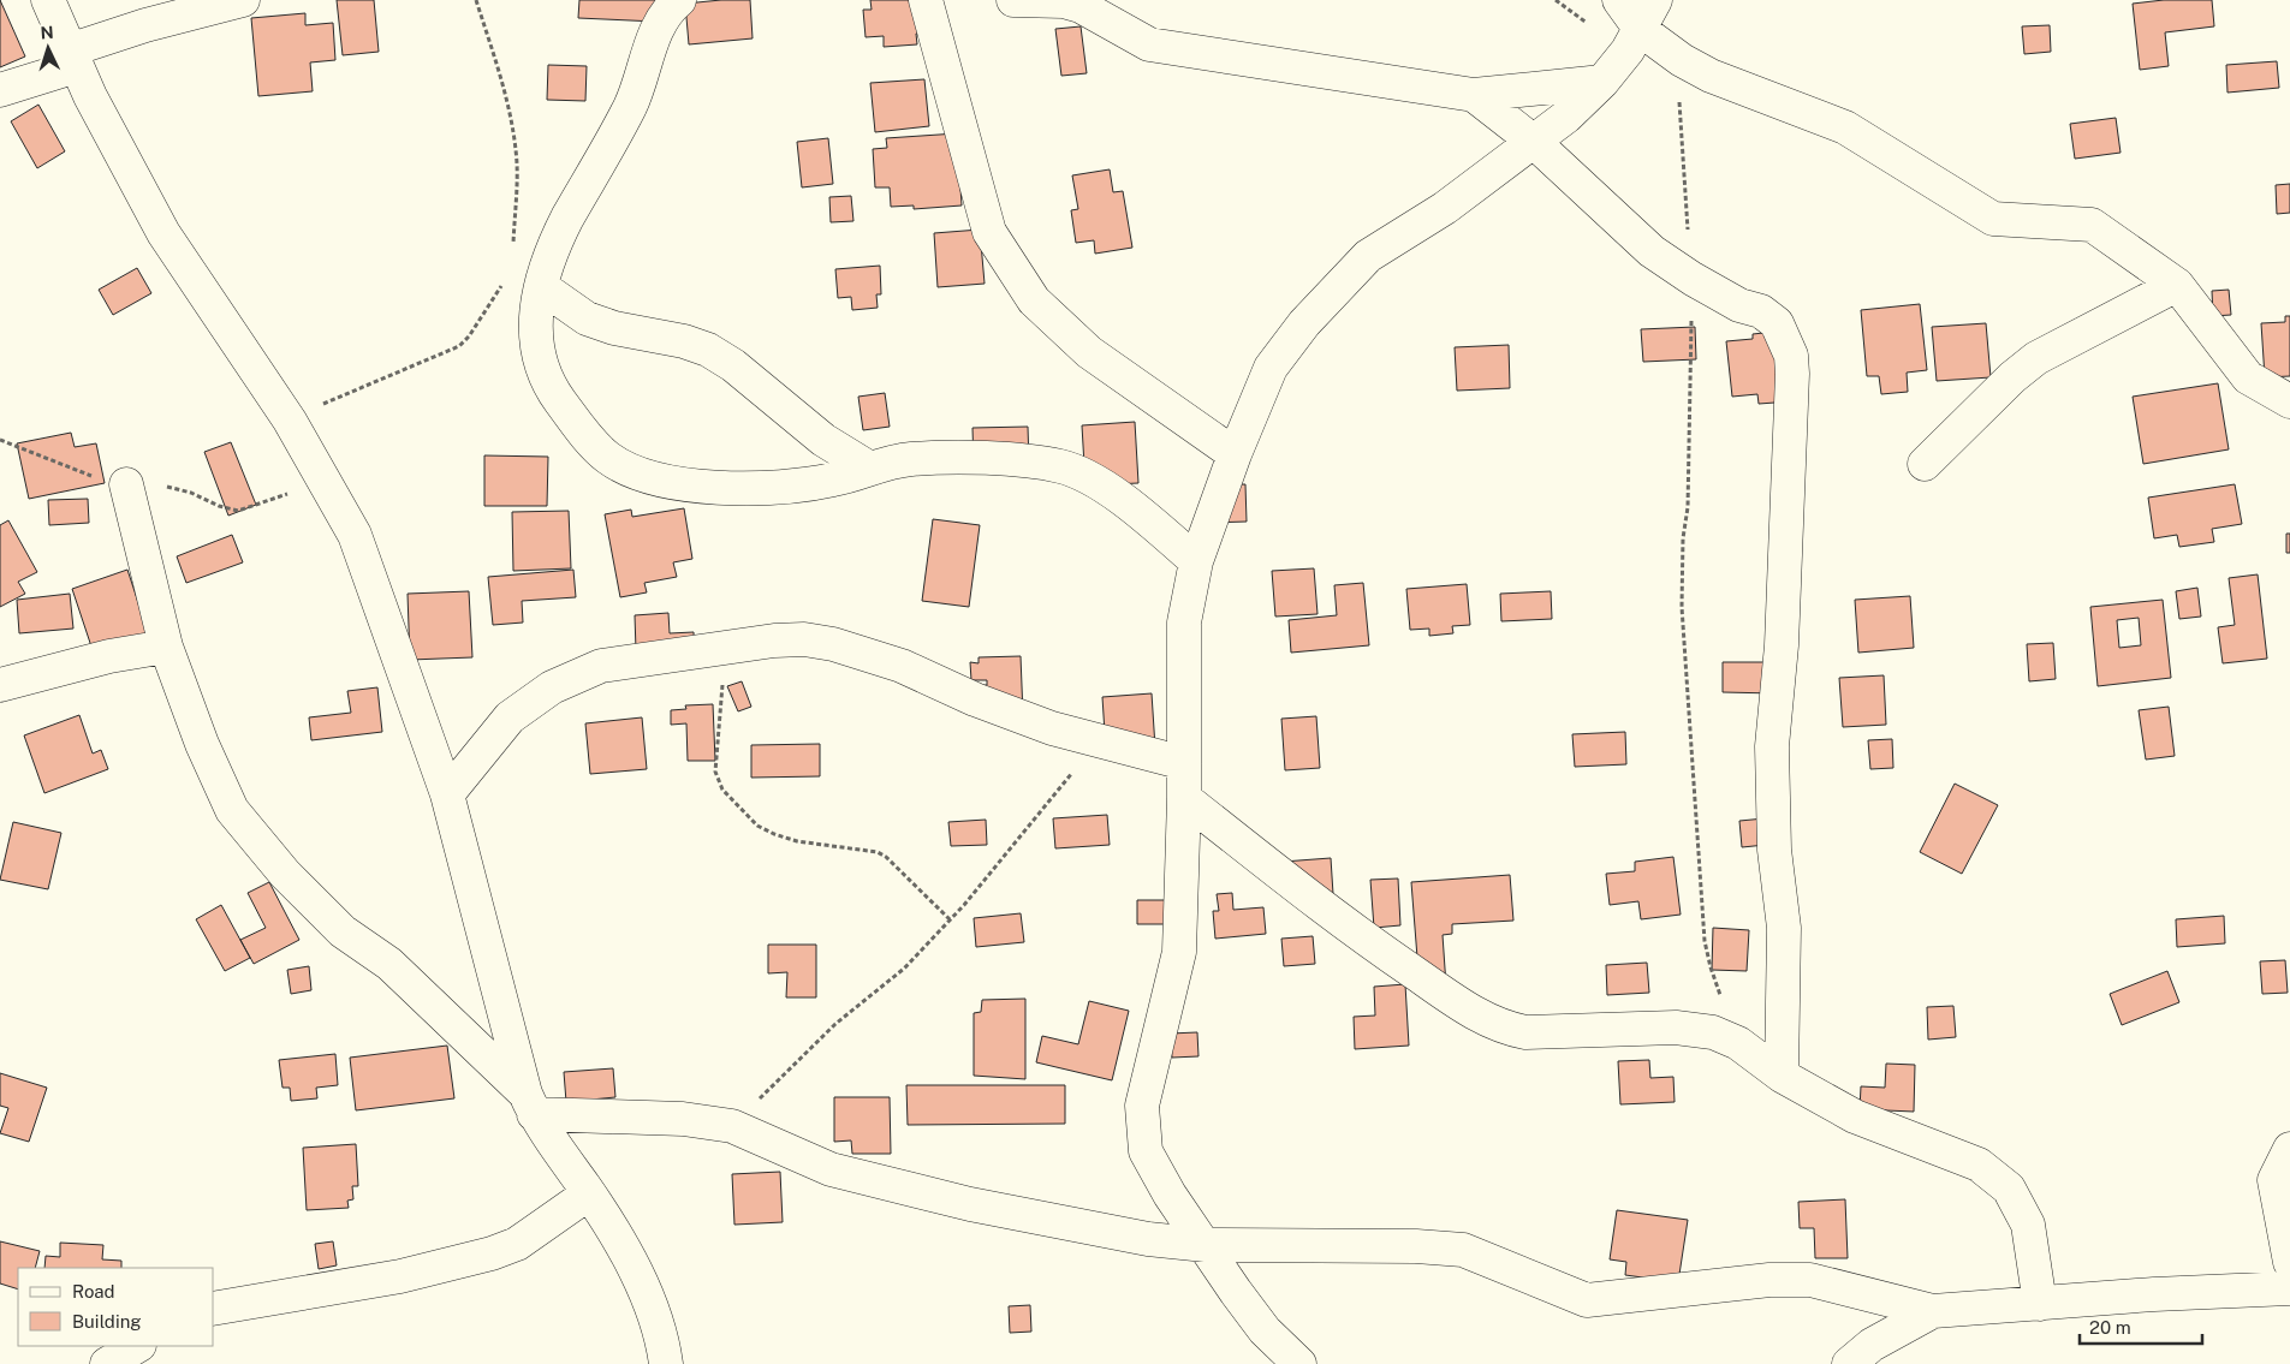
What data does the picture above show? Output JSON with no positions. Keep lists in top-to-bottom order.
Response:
{
  "legend": ["Road", "Building"],
  "scale_bar": "20 m",
  "north": "top"
}
